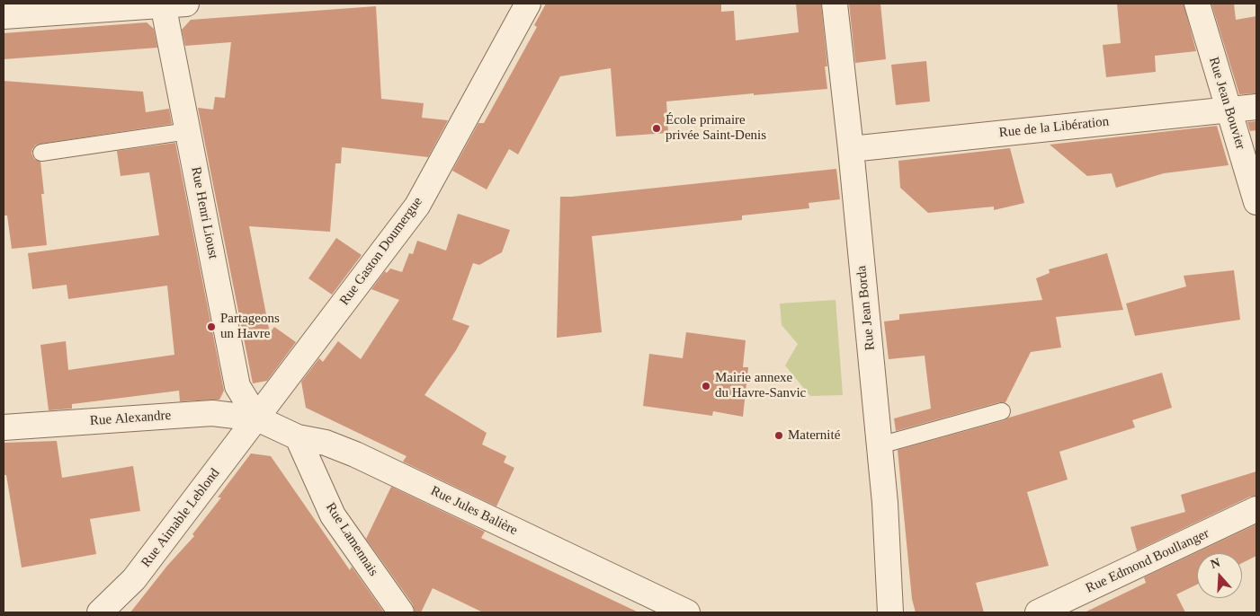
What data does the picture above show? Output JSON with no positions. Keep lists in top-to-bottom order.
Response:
{
  "streets": {
    "street": [
      "Rue Jean Bouvier",
      "Rue de la Libération",
      "Rue Henri Lioust",
      "Rue Gaston Doumergue",
      "Rue Jean Borda",
      "Rue Alexandre",
      "Rue Jules Balière",
      "Rue Aimable Leblond",
      "Rue Lamennais",
      "Rue Edmond Boullanger"
    ]
  },
  "crossings": [
    ["Rue Jean Bouvier", "Rue de la Libération"],
    ["Rue de la Libération", "Rue Jean Borda"],
    ["Rue Henri Lioust", "Rue Gaston Doumergue"],
    ["Rue Henri Lioust", "Rue Alexandre"],
    ["Rue Henri Lioust", "Rue Jules Balière"],
    ["Rue Henri Lioust", "Rue Aimable Leblond"],
    ["Rue Gaston Doumergue", "Rue Alexandre"],
    ["Rue Gaston Doumergue", "Rue Jules Balière"],
    ["Rue Gaston Doumergue", "Rue Aimable Leblond"],
    ["Rue Alexandre", "Rue Jules Balière"],
    ["Rue Alexandre", "Rue Aimable Leblond"],
    ["Rue Jules Balière", "Rue Aimable Leblond"],
    ["Rue Jules Balière", "Rue Lamennais"]
  ],
  "places": [
    "École primaire privée Saint-Denis",
    "Partageons un Havre",
    "Mairie annexe du Havre-Sanvic",
    "Maternité"
  ],
  "north": "top"
}
